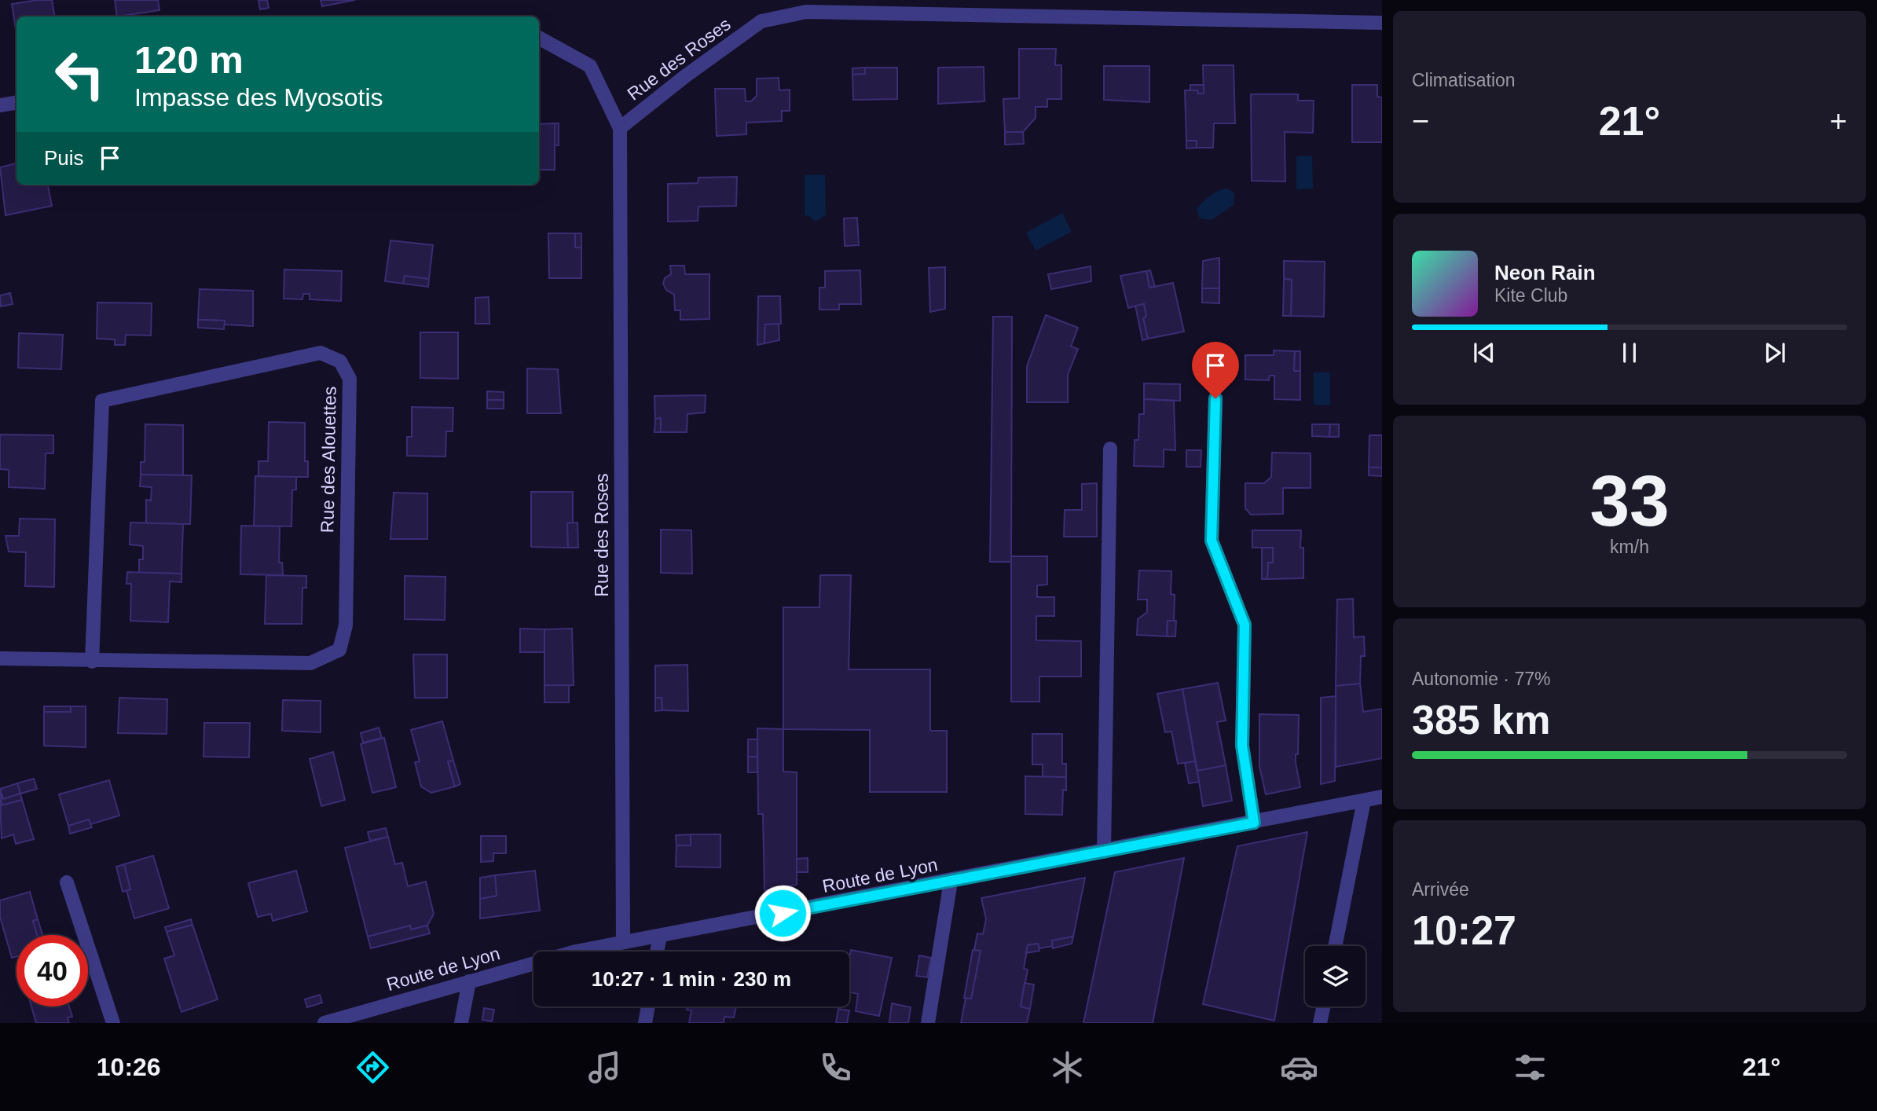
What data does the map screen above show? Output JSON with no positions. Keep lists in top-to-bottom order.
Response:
{
  "streets": {
    "street": ["Rue des Roses", "Rue des Alouettes", "Route de Lyon"]
  },
  "crossings": [
    ["Rue des Roses", "Route de Lyon"]
  ],
  "page": {
    "tile": [
      "Climatisation",
      ["33", "km/h"],
      ["Autonomie · 77%", "385 km"],
      ["Arrivée", "10:27"]
    ],
    "turn": ["120 m", "Impasse des Myosotis"],
    "heat": ["−", "21°", "+"],
    "then": "Puis",
    "song": ["Neon Rain", "Kite Club"],
    "limit": "40",
    "trip": "10:27 · 1 min · 230 m",
    "tabs": ["10:26", "21°"]
  }
}
